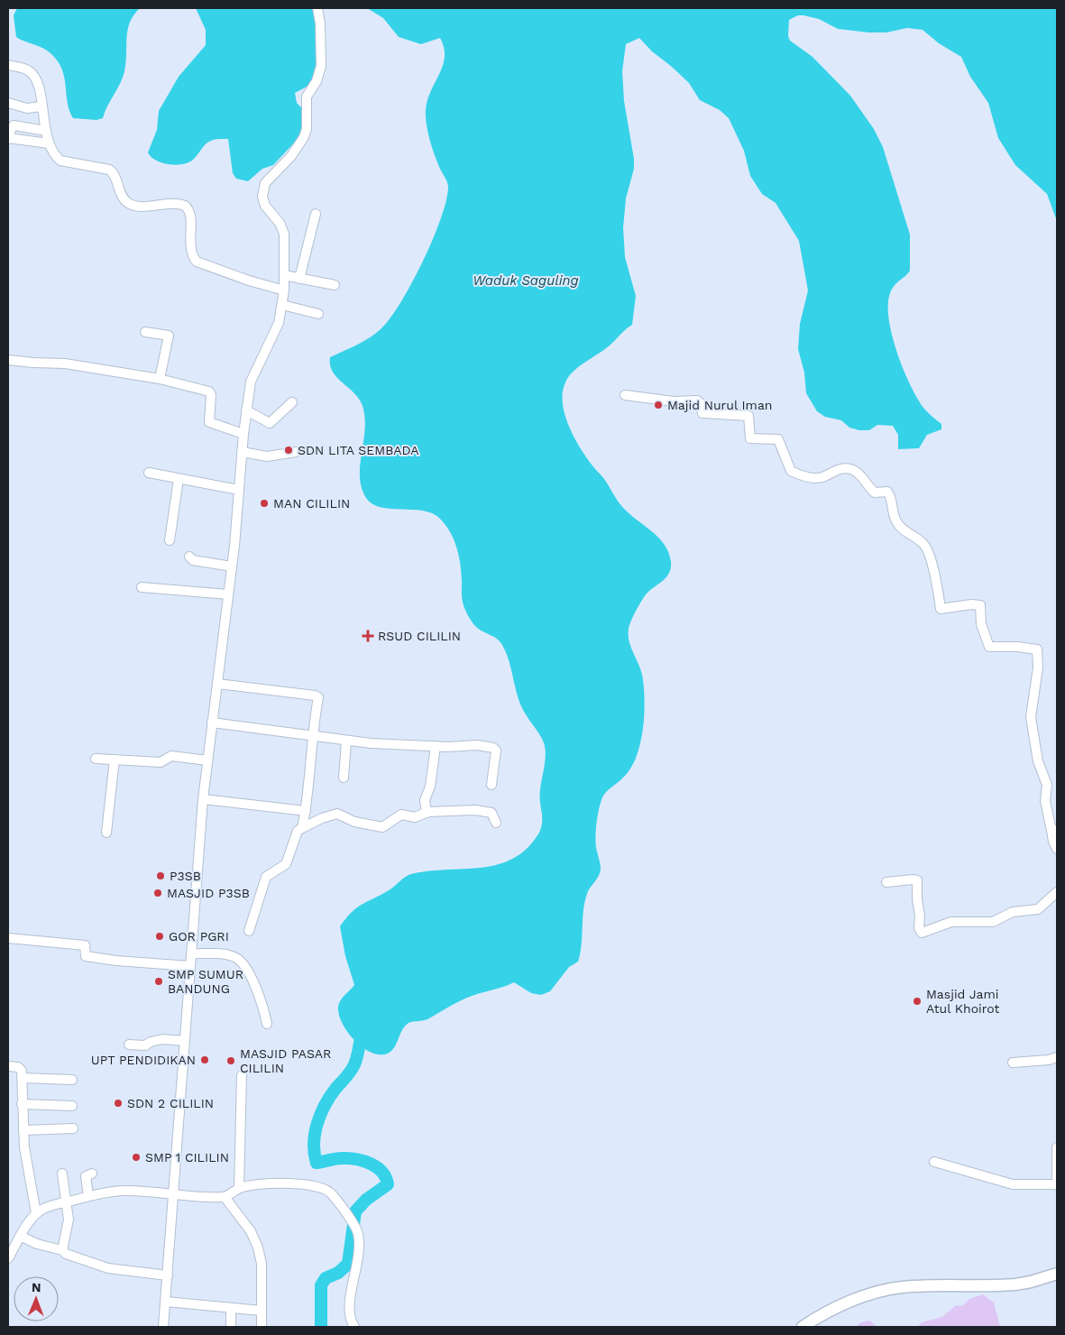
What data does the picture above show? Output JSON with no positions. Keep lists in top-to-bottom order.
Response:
{
  "water": ["Waduk Saguling"],
  "places": {
    "other": [
      "Majid Nurul Iman",
      "SDN LITA SEMBADA",
      "MAN CILILIN",
      "P3SB",
      "MASJID P3SB",
      "GOR PGRI",
      "SMP SUMUR BANDUNG",
      "Masjid Jami Atul Khoirot",
      "UPT PENDIDIKAN",
      "MASJID PASAR CILILIN",
      "SDN 2 CILILIN",
      "SMP 1 CILILIN"
    ],
    "health": ["RSUD CILILIN"]
  },
  "north": "top"
}
